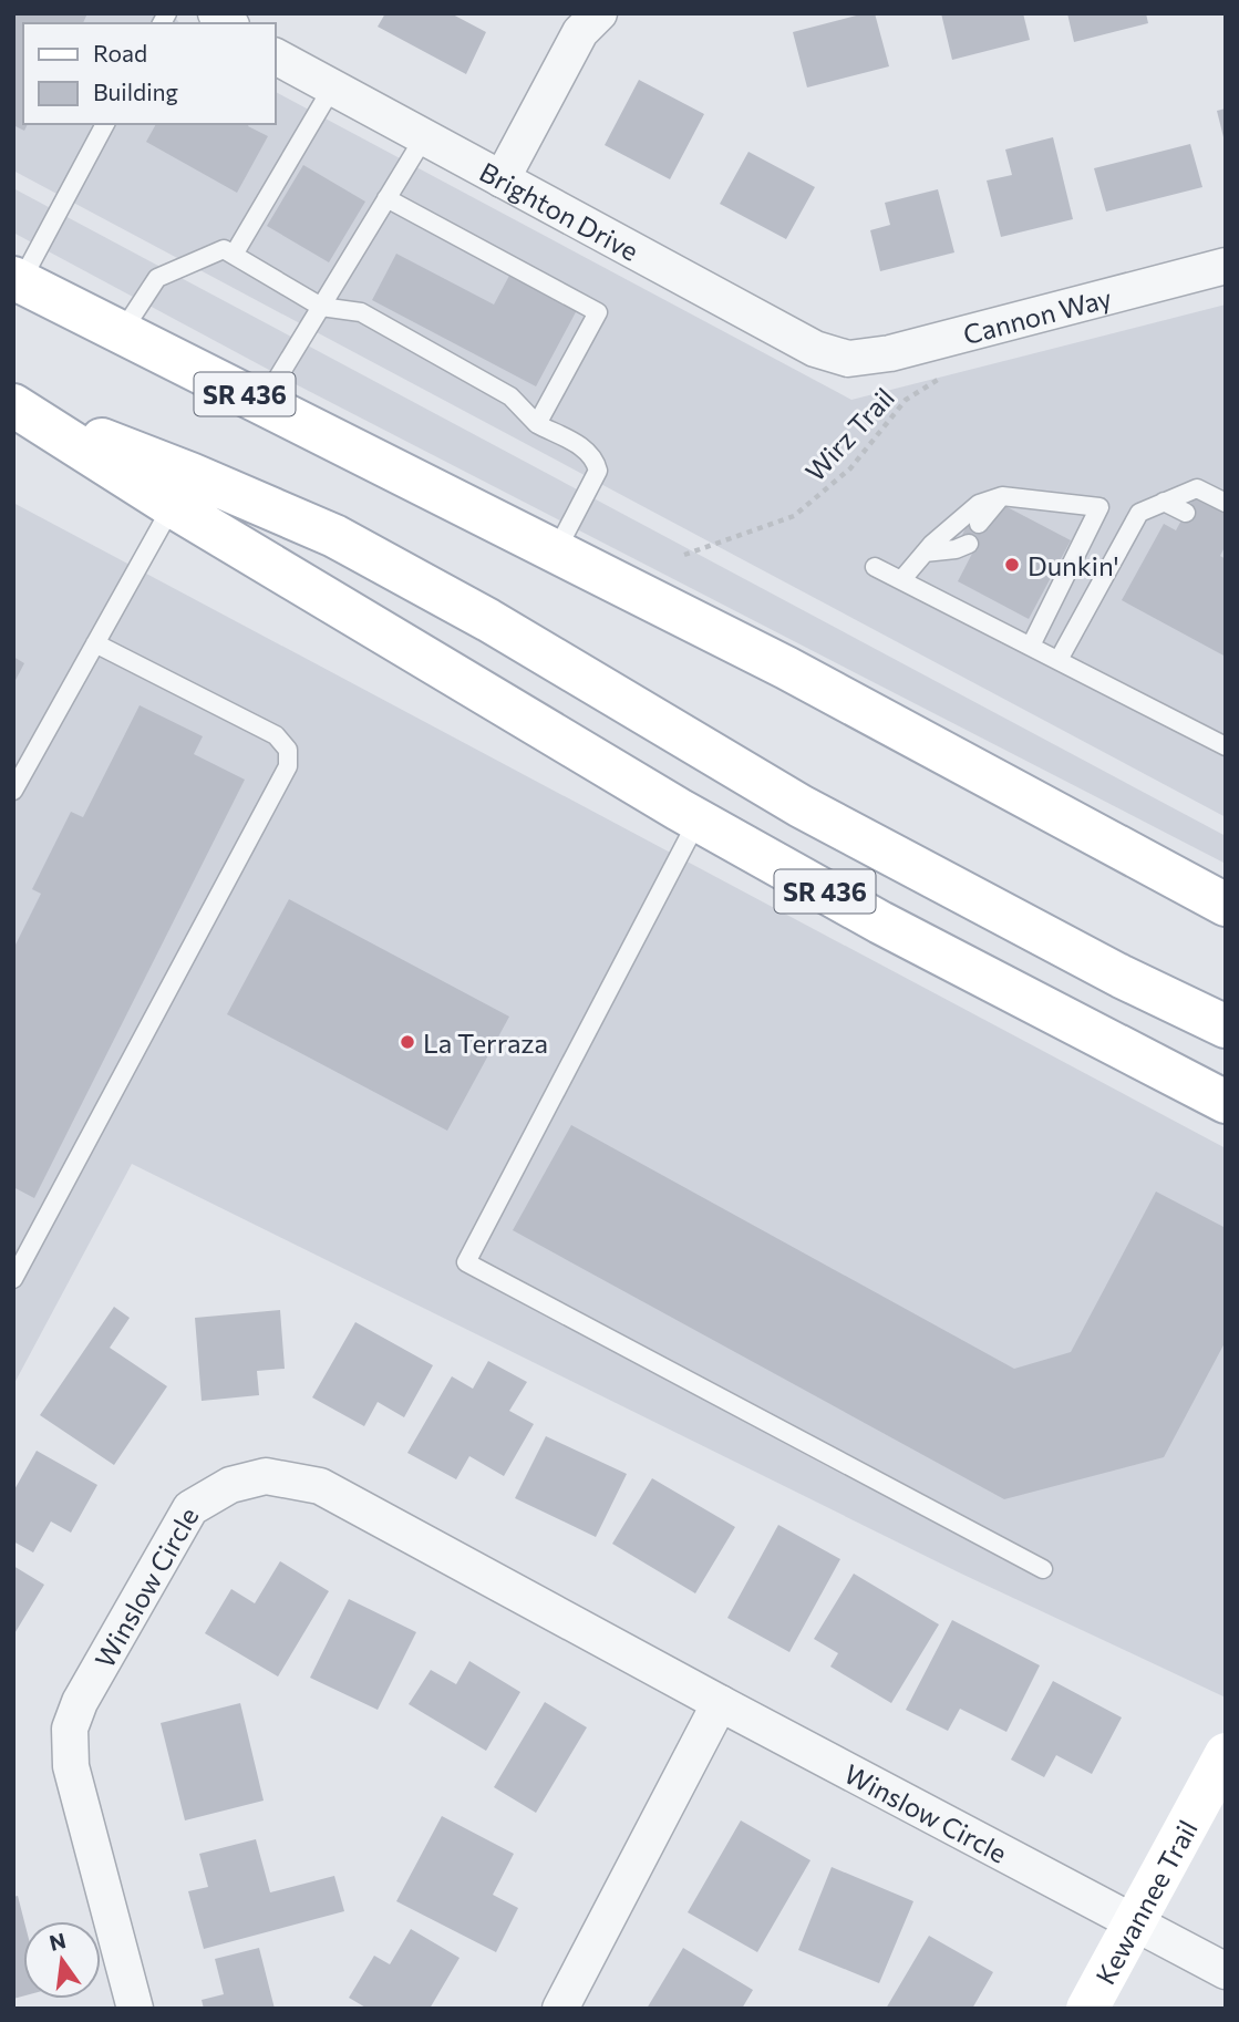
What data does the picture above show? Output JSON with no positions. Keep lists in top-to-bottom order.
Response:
{
  "streets": {
    "main road": ["SR 436", "Kewannee Trail"],
    "street": ["Brighton Drive", "Cannon Way", "Winslow Circle"],
    "path": ["Wirz Trail"]
  },
  "crossings": [
    ["Brighton Drive", "Cannon Way"],
    ["Winslow Circle", "Kewannee Trail"]
  ],
  "places": ["Dunkin'", "La Terraza"],
  "legend": ["Road", "Building"],
  "north": "top"
}
